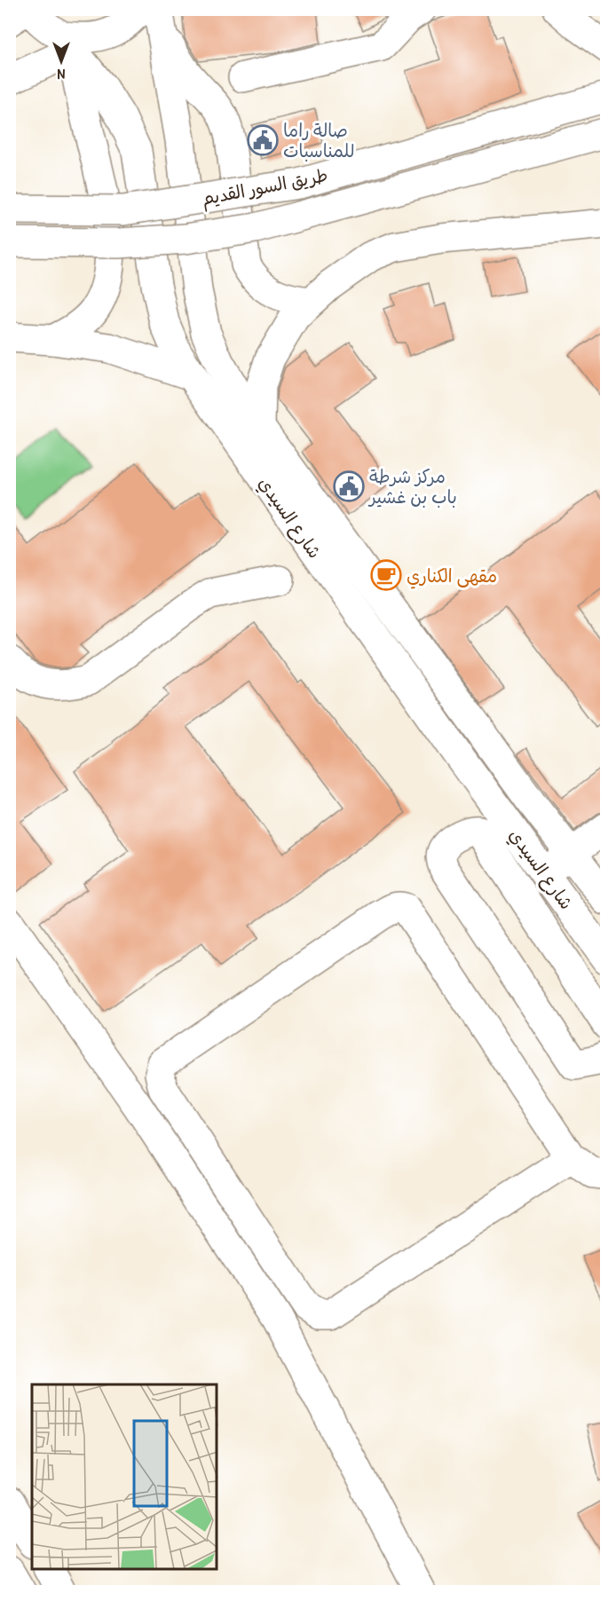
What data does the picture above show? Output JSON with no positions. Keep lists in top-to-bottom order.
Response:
{
  "streets": {
    "main road": ["طريق السور القديم", "شارع السيدي"]
  },
  "places": {
    "public building": ["صالة راما للمناسبات", "مركز شرطة باب بن غشير"],
    "cafe": ["مقهى الكناري"]
  },
  "north": "bottom"
}
